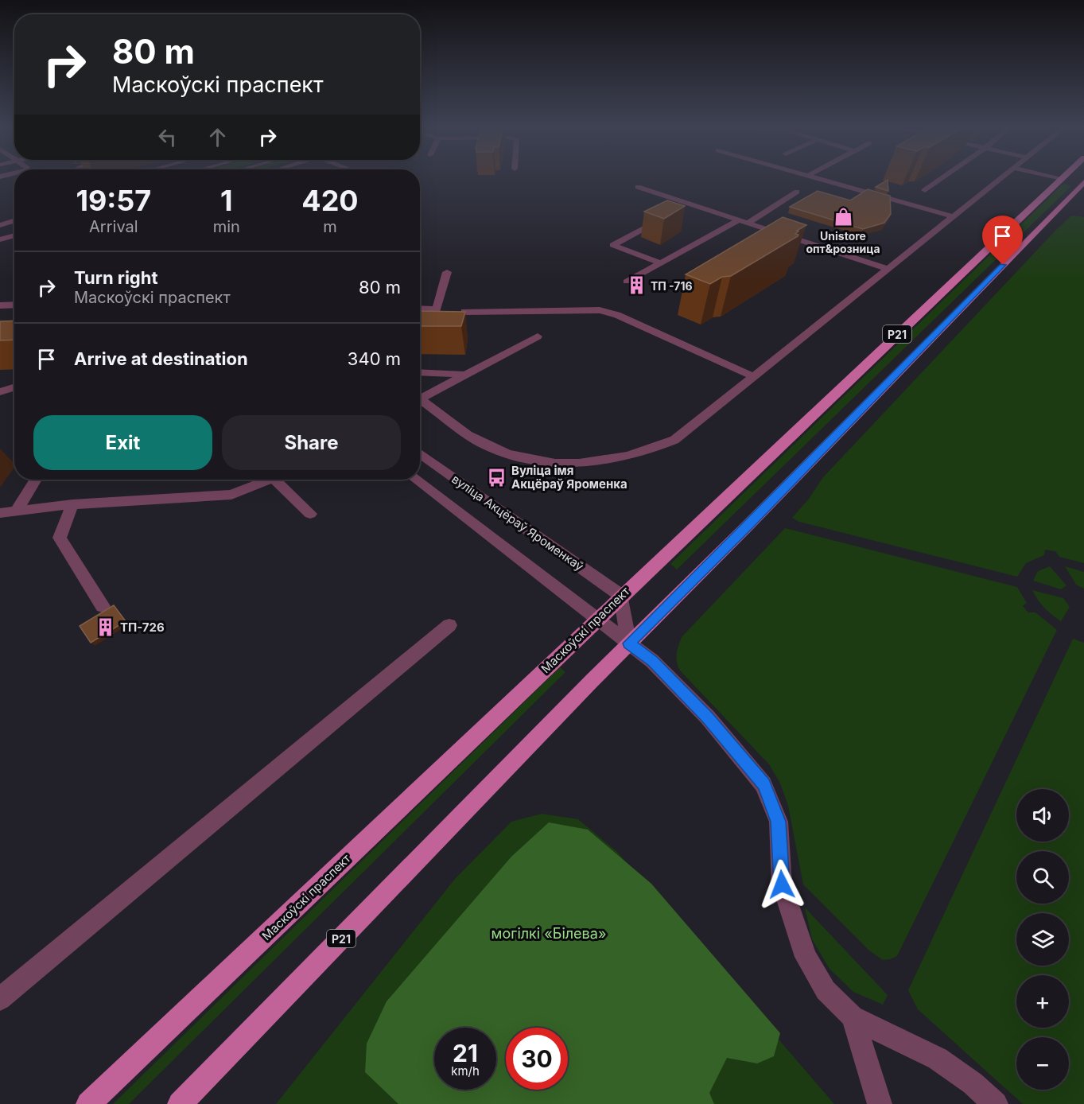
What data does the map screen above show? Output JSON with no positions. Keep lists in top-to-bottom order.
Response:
{
  "streets": {
    "main road": ["Р21", "Маскоўскі праспект"],
    "street": ["вуліца Акцёраў Яроменкаў"]
  },
  "crossings": [
    ["вуліца Акцёраў Яроменкаў", "Маскоўскі праспект"]
  ],
  "parks": ["могілкі «Білева»"],
  "places": {
    "shop": ["Unistore опт&розница"],
    "building": ["ТП -716", "ТП-726"],
    "bus stop": ["Вуліца імя Акцёраў Яроменка"]
  },
  "page": {
    "turn": ["80 m", "Маскоўскі праспект"],
    "eta": [
      "19:57",
      "Arrival",
      "1",
      "min",
      "420",
      "m"
    ],
    "list": [
      {
        "name": "Turn right",
        "note": "Маскоўскі праспект",
        "value": "80 m"
      },
      {
        "name": "Arrive at destination",
        "value": "340 m"
      }
    ],
    "buttons": ["Exit", "Share"],
    "map_buttons": ["+", "−"],
    "speed": "21 km/h",
    "limit": "30"
  }
}
